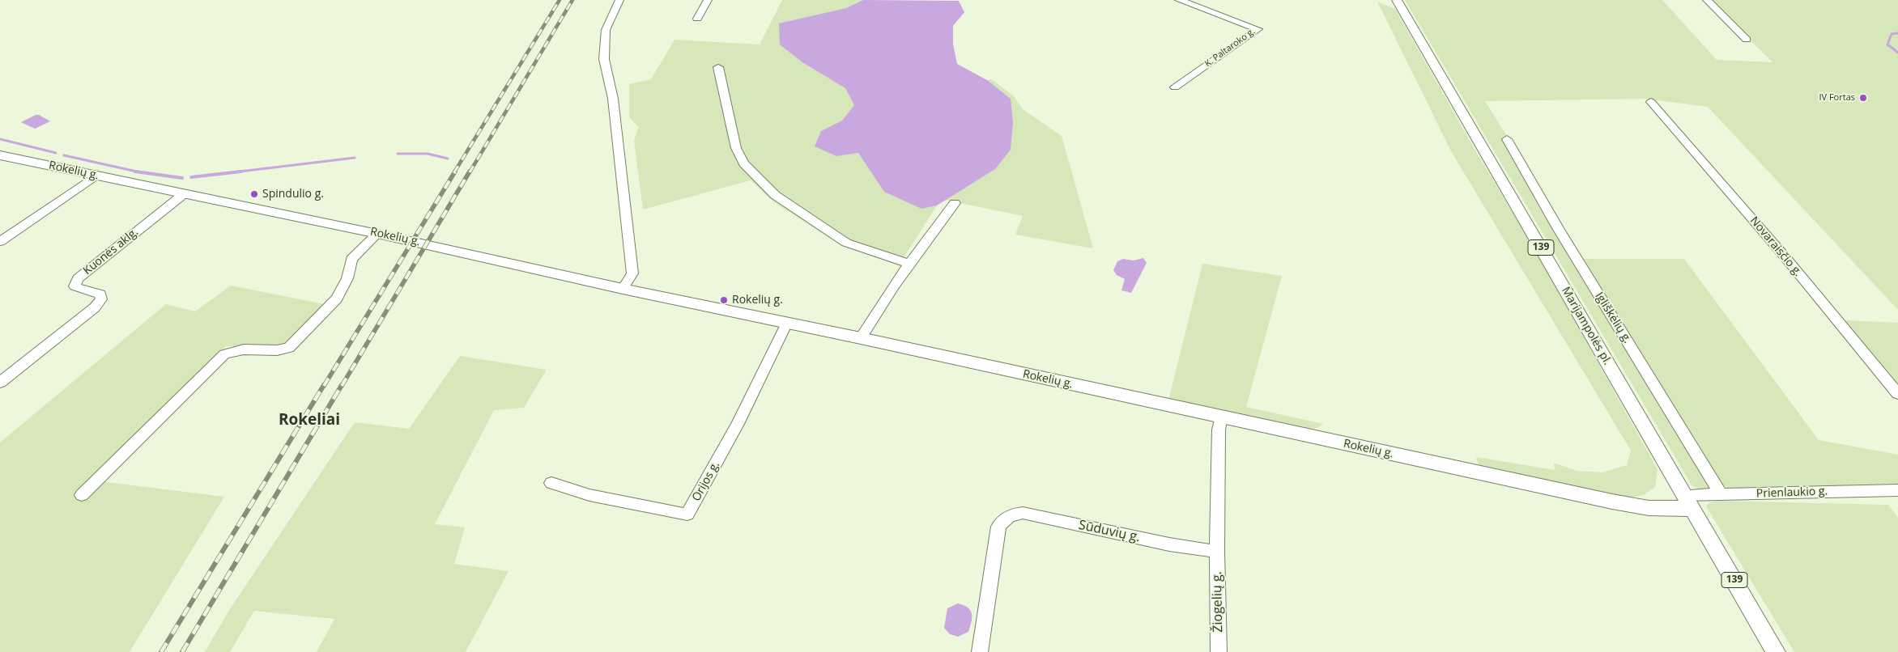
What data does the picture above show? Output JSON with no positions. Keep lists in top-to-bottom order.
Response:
{
  "streets": {
    "main road": ["Rokelių g.", "139", "Marijampolės pl."],
    "street": [
      "K. Paltaroko g.",
      "Novaraisčio g.",
      "Kuonės aklg.",
      "Igliškėlių g.",
      "Orijos g.",
      "Prienlaukio g.",
      "Sūduvių g.",
      "Žiogelių g."
    ]
  },
  "crossings": [
    ["Rokelių g.", "Kuonės aklg."],
    ["Rokelių g.", "Marijampolės pl."],
    ["Rokelių g.", "Orijos g."],
    ["Rokelių g.", "Prienlaukio g."],
    ["Igliškėlių g.", "Prienlaukio g."],
    ["Marijampolės pl.", "Prienlaukio g."],
    ["Sūduvių g.", "Žiogelių g."]
  ],
  "districts": ["Rokeliai"],
  "places": ["IV Fortas", "Spindulio g.", "Rokelių g."]
}
